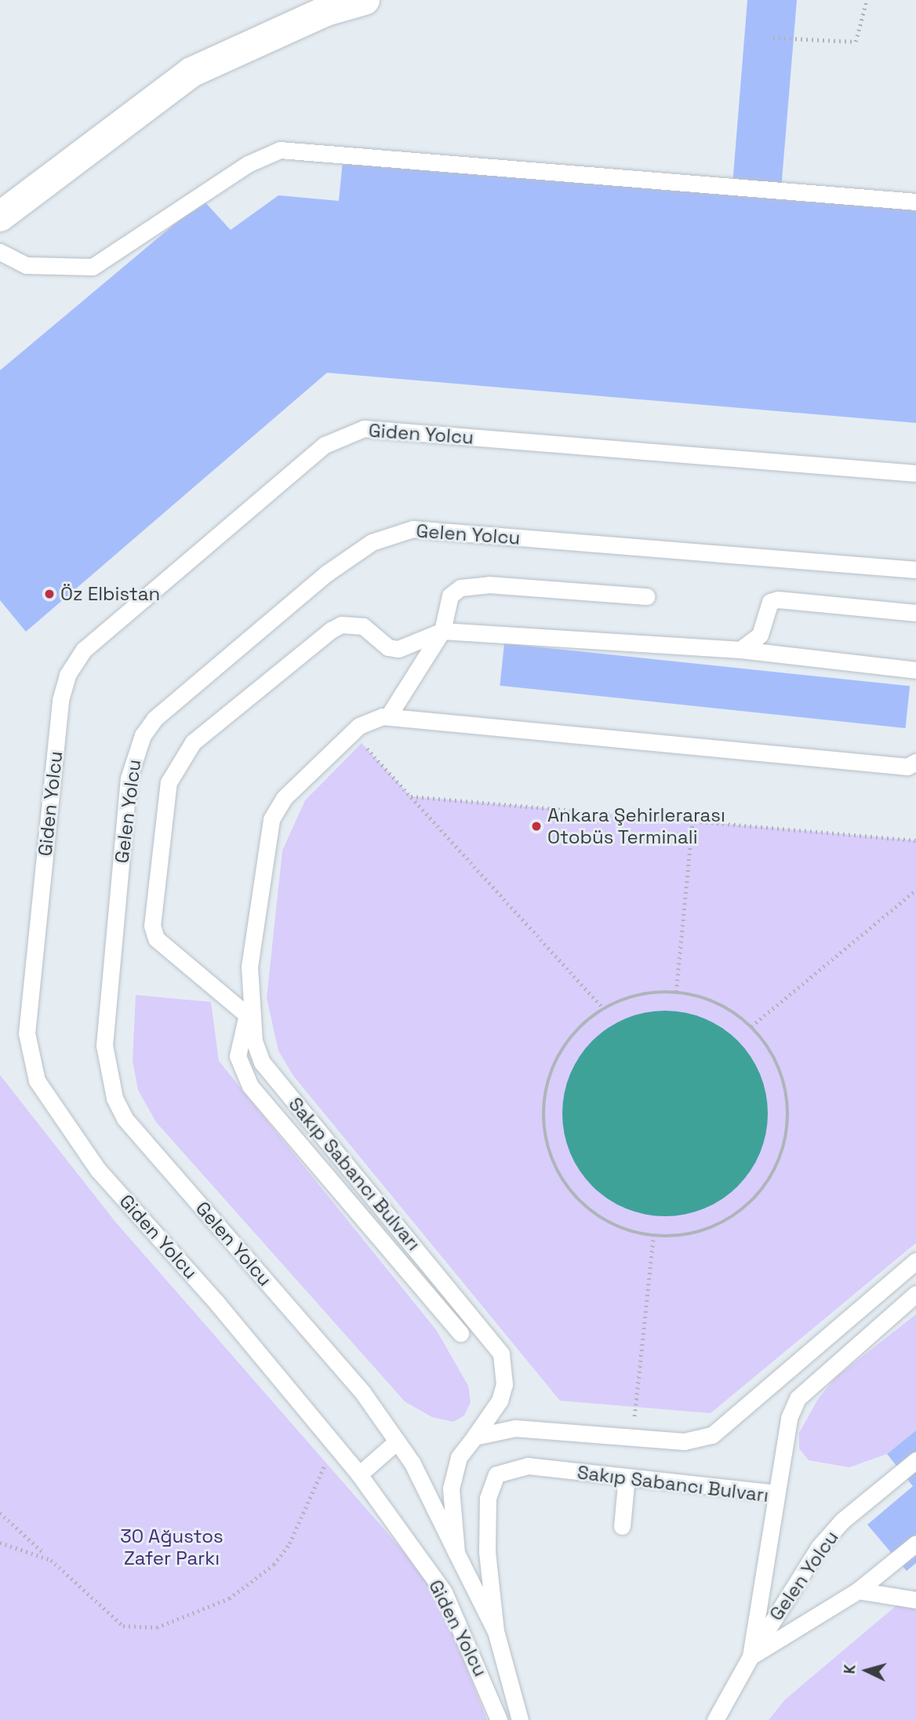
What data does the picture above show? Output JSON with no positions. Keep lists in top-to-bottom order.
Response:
{
  "streets": {
    "lane": ["Giden Yolcu", "Gelen Yolcu", "Sakıp Sabancı Bulvarı"]
  },
  "crossings": [
    ["Gelen Yolcu", "Sakıp Sabancı Bulvarı"]
  ],
  "parks": ["30 Ağustos Zafer Parkı"],
  "places": ["Öz Elbistan", "Ankara Şehirlerarası Otobüs Terminali"],
  "north": "left"
}
